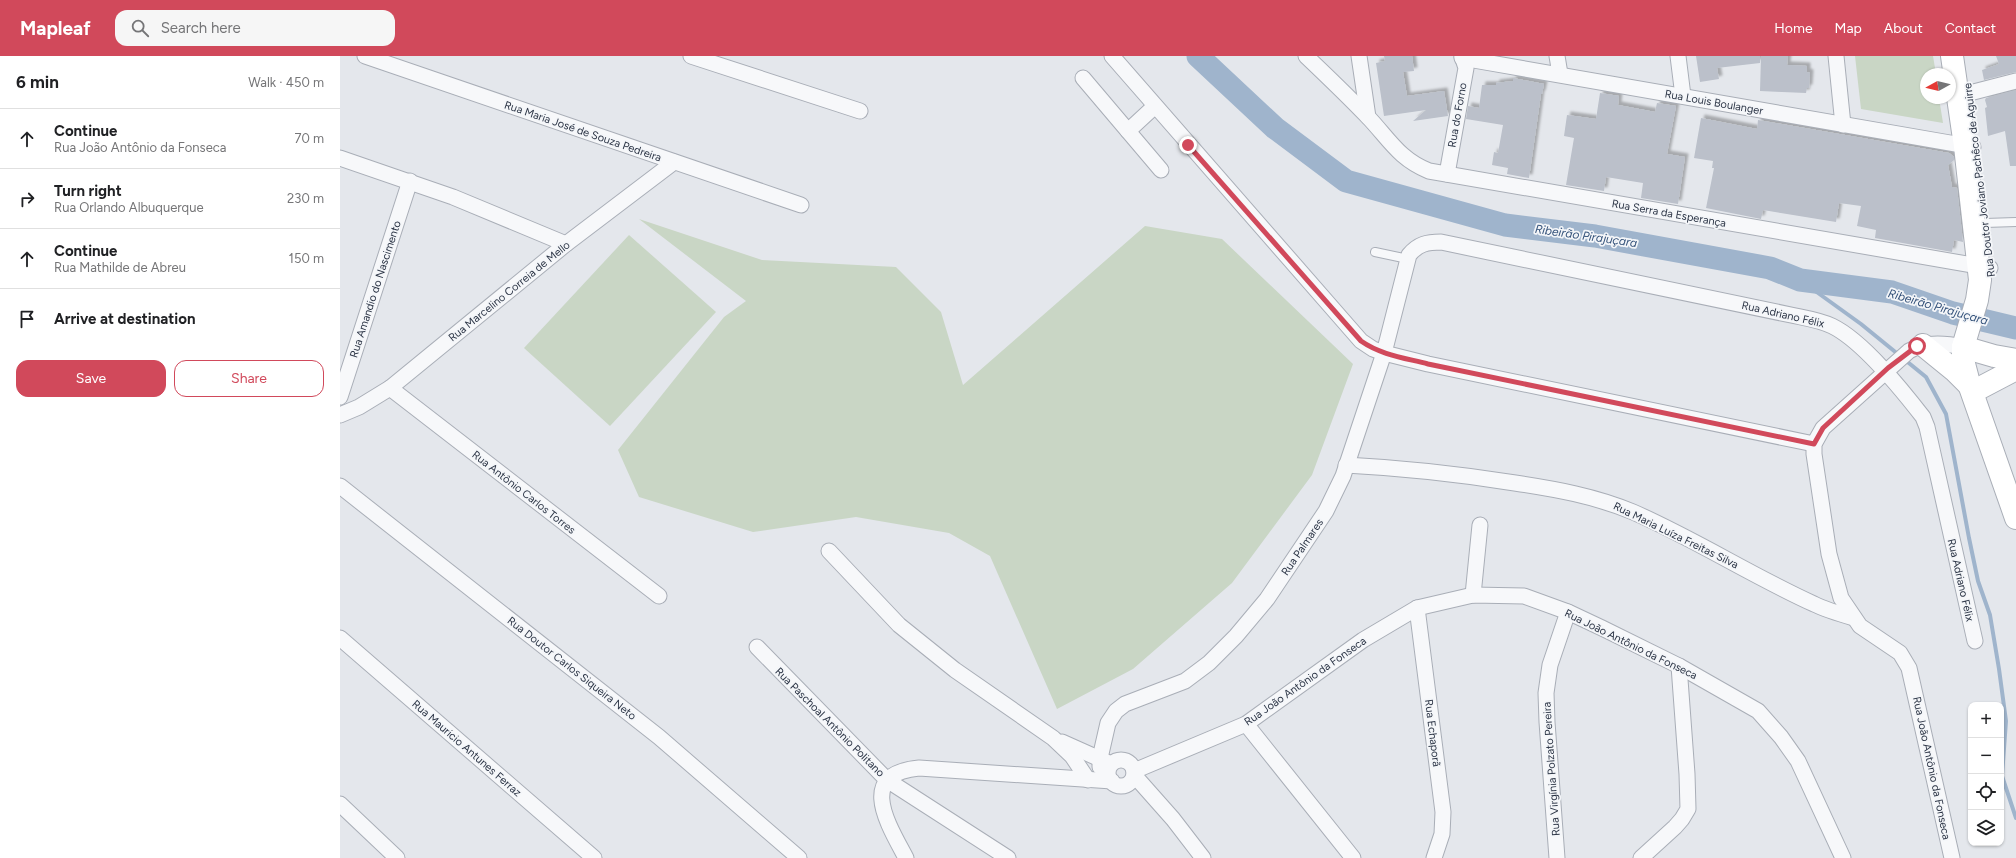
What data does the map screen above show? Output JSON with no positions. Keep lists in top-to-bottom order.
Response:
{
  "streets": {
    "main road": ["Rua Doutor Joviano Pachêco de Aguirre"],
    "street": [
      "Rua Louis Boulanger",
      "Rua do Forno",
      "Rua Maria José de Souza Pedreira",
      "Rua Serra da Esperança",
      "Rua Amandio do Nascimento",
      "Rua Marcelino Correia de Mello",
      "Rua Adriano Félix",
      "Rua Antônio Carlos Torres",
      "Rua Maria Luíza Freitas Silva",
      "Rua Palmares",
      "Rua João Antônio da Fonseca",
      "Rua Doutor Carlos Siqueira Neto",
      "Rua Paschoal Antônio Politano",
      "Rua Echaporã",
      "Rua Mauricio Antunes Ferraz",
      "Rua Virgínia Polzato Pereira"
    ]
  },
  "crossings": [
    ["Rua Louis Boulanger", "Rua do Forno"],
    ["Rua Louis Boulanger", "Rua Doutor Joviano Pachêco de Aguirre"],
    ["Rua do Forno", "Rua Serra da Esperança"],
    ["Rua Maria José de Souza Pedreira", "Rua Marcelino Correia de Mello"],
    ["Rua Doutor Joviano Pachêco de Aguirre", "Rua Serra da Esperança"],
    ["Rua Marcelino Correia de Mello", "Rua Antônio Carlos Torres"],
    ["Rua Adriano Félix", "Rua Palmares"],
    ["Rua Maria Luíza Freitas Silva", "Rua Palmares"],
    ["Rua Maria Luíza Freitas Silva", "Rua João Antônio da Fonseca"],
    ["Rua Palmares", "Rua João Antônio da Fonseca"],
    ["Rua João Antônio da Fonseca", "Rua Paschoal Antônio Politano"],
    ["Rua João Antônio da Fonseca", "Rua Echaporã"],
    ["Rua João Antônio da Fonseca", "Rua Virgínia Polzato Pereira"]
  ],
  "water": ["Ribeirão Pirajuçara"],
  "north": "left",
  "page": {
    "header": "Mapleaf",
    "search": "Search here",
    "nav": [
      "Home",
      "Map",
      "About",
      "Contact"
    ],
    "heading": ["6 min", "Walk · 450 m"],
    "list": [
      ["Continue", "Rua João Antônio da Fonseca", "70 m"],
      ["Turn right", "Rua Orlando Albuquerque", "230 m"],
      ["Continue", "Rua Mathilde de Abreu", "150 m"],
      "Arrive at destination"
    ],
    "buttons": ["Save", "Share"],
    "map_buttons": ["+", "−"]
  }
}
